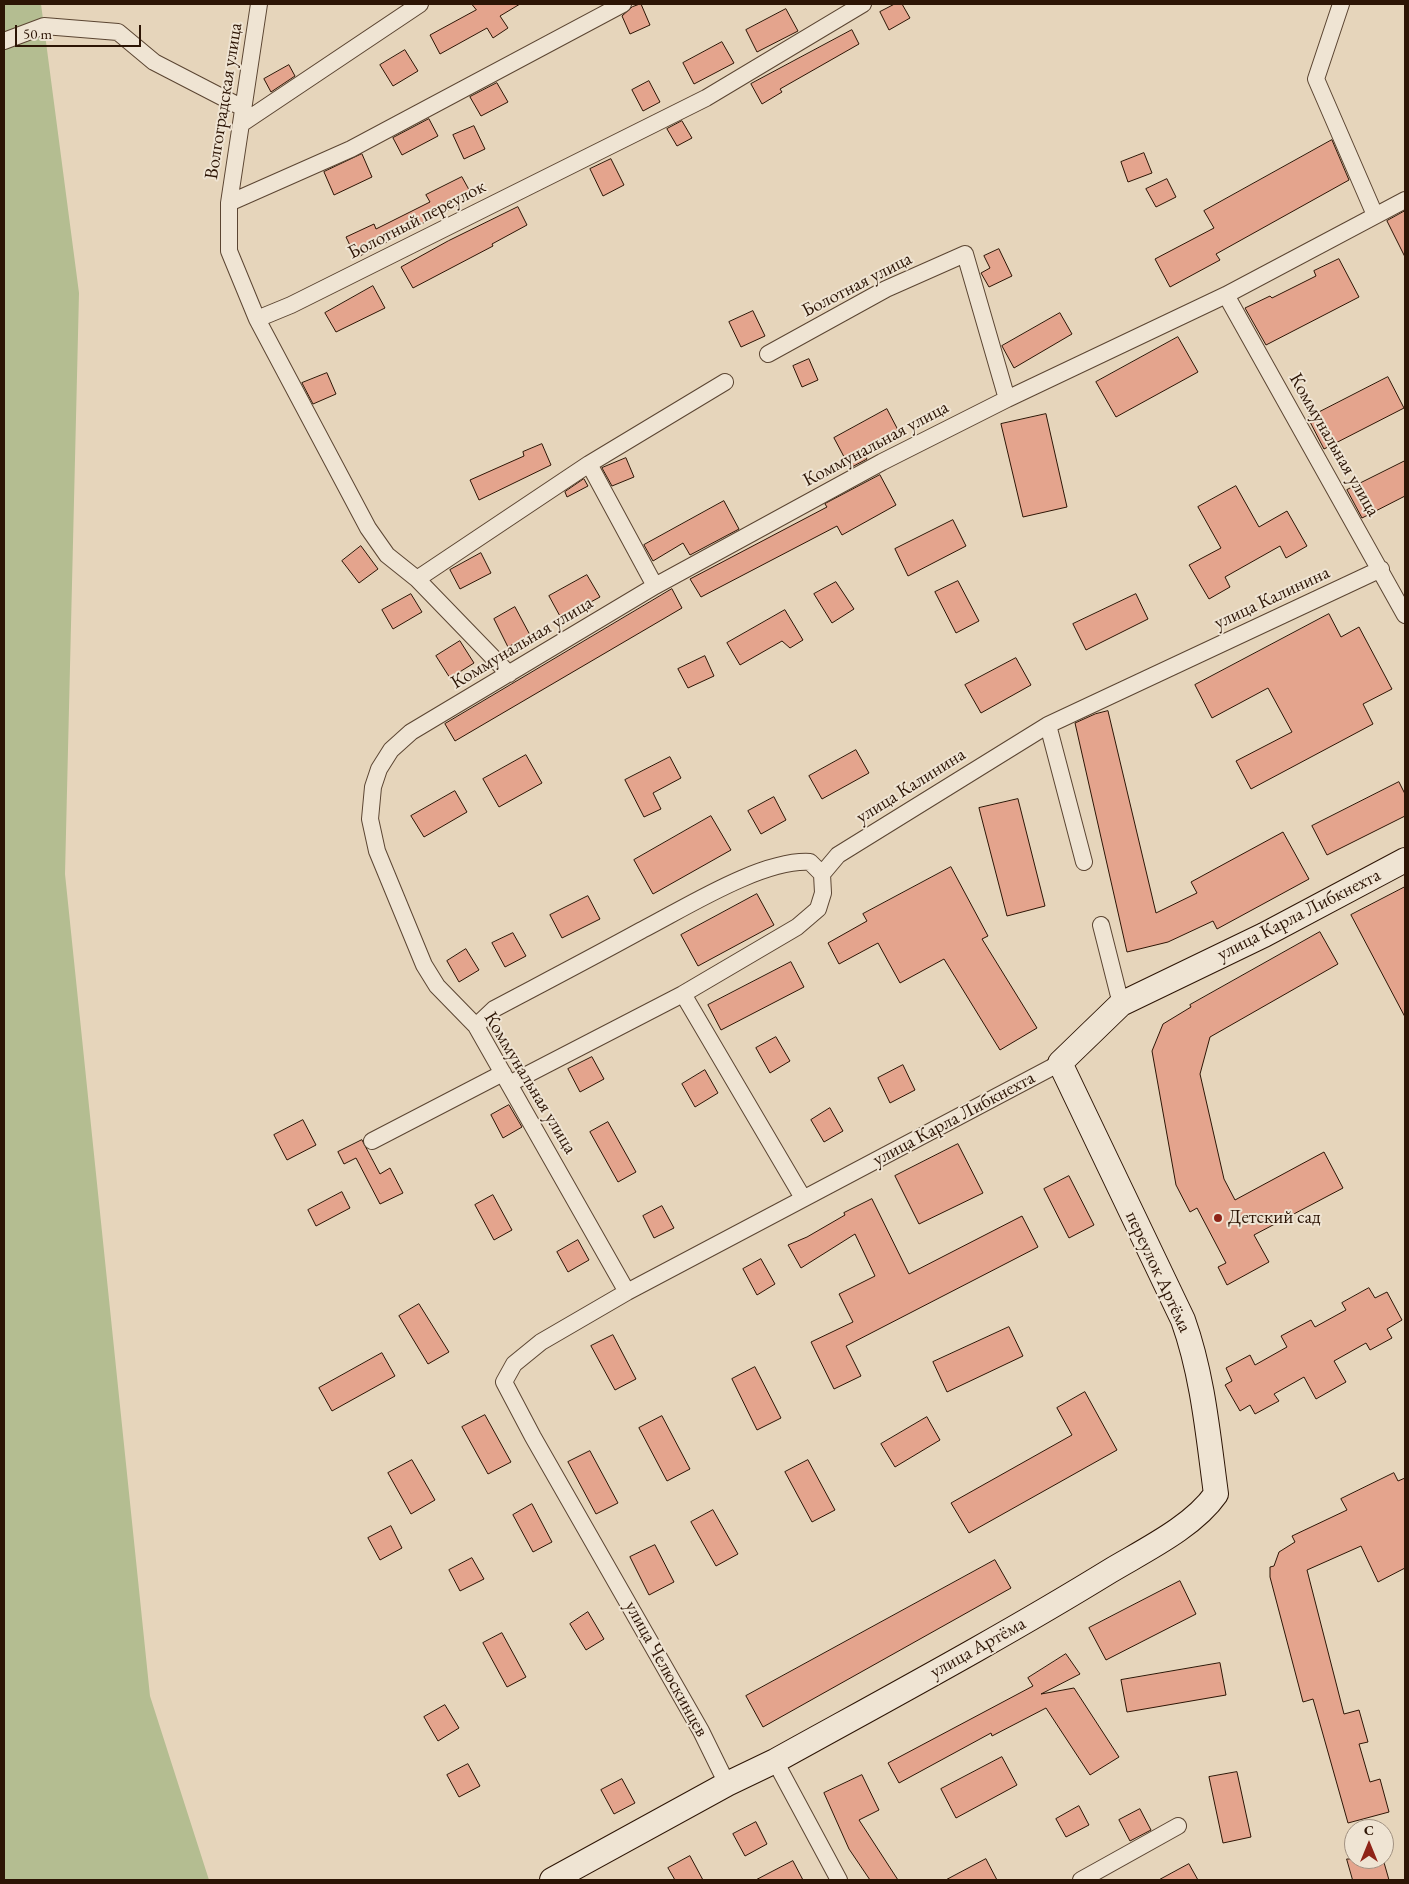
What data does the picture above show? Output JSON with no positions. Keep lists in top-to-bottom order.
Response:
{
  "streets": {
    "street": [
      "Волгоградская улица",
      "Болотный переулок",
      "Болотная улица",
      "Коммунальная улица",
      "улица Калинина",
      "улица Карла Либкнехта",
      "переулок Артёма",
      "улица Артёма",
      "улица Челюскинцев"
    ]
  },
  "crossings": [
    ["Волгоградская улица", "Болотный переулок"],
    ["Болотная улица", "Коммунальная улица"],
    ["Коммунальная улица", "улица Калинина"],
    ["Коммунальная улица", "улица Карла Либкнехта"],
    ["улица Карла Либкнехта", "переулок Артёма"],
    ["улица Карла Либкнехта", "улица Челюскинцев"],
    ["переулок Артёма", "улица Артёма"],
    ["улица Артёма", "улица Челюскинцев"]
  ],
  "places": ["Детский сад"],
  "scale_bar": "50 m",
  "north": "top"
}
